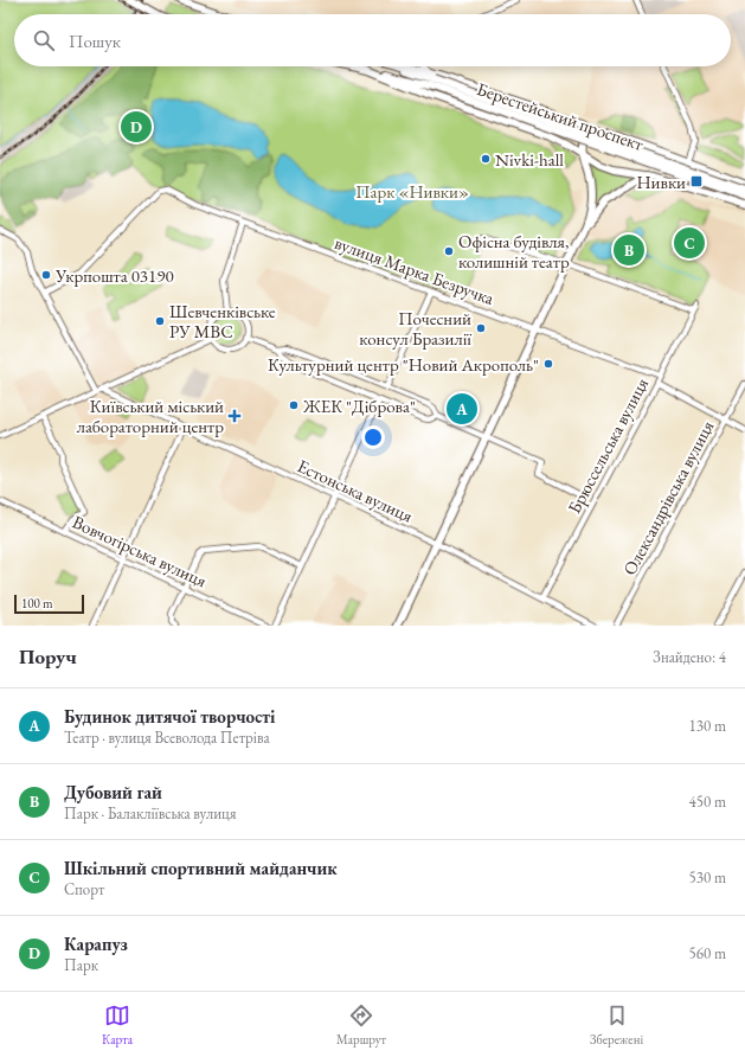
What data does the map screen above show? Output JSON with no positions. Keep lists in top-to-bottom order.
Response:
{
  "streets": {
    "main road": ["Берестейський проспект"],
    "street": [
      "вулиця Марка Безручка",
      "Брюссельська вулиця",
      "Естонська вулиця",
      "Олександрівська вулиця",
      "Вовчогірська вулиця"
    ]
  },
  "crossings": [
    ["вулиця Марка Безручка", "Брюссельська вулиця"],
    ["Брюссельська вулиця", "Естонська вулиця"]
  ],
  "parks": ["Парк «Нивки»"],
  "places": {
    "other": [
      "Nivki-hall",
      "Офісна будівля, колишній театр",
      "Укрпошта 03190",
      "Шевченківське РУ МВС",
      "Почесний консул Бразилії",
      "Культурний центр \"Новий Акрополь\"",
      "ЖЕК \"Діброва\""
    ],
    "transit": ["Нивки"],
    "health": ["Київський міський лабораторний центр"]
  },
  "scale_bar": "100 m",
  "page": {
    "search": "Пошук",
    "pins": [
      "D",
      "C",
      "B",
      "A"
    ],
    "scale": "100 m",
    "heading": ["Поруч", "Знайдено: 4"],
    "list": [
      {
        "mark": "A",
        "name": "Будинок дитячої творчості",
        "note": "Театр · вулиця Всеволода Петріва",
        "value": "130 m"
      },
      {
        "mark": "B",
        "name": "Дубовий гай",
        "note": "Парк · Балакліївська вулиця",
        "value": "450 m"
      },
      {
        "mark": "C",
        "name": "Шкільний спортивний майданчик",
        "note": "Спорт",
        "value": "530 m"
      },
      {
        "mark": "D",
        "name": "Карапуз",
        "note": "Парк",
        "value": "560 m"
      }
    ],
    "nav": ["Карта", "Маршрут", "Збережені"]
  }
}
